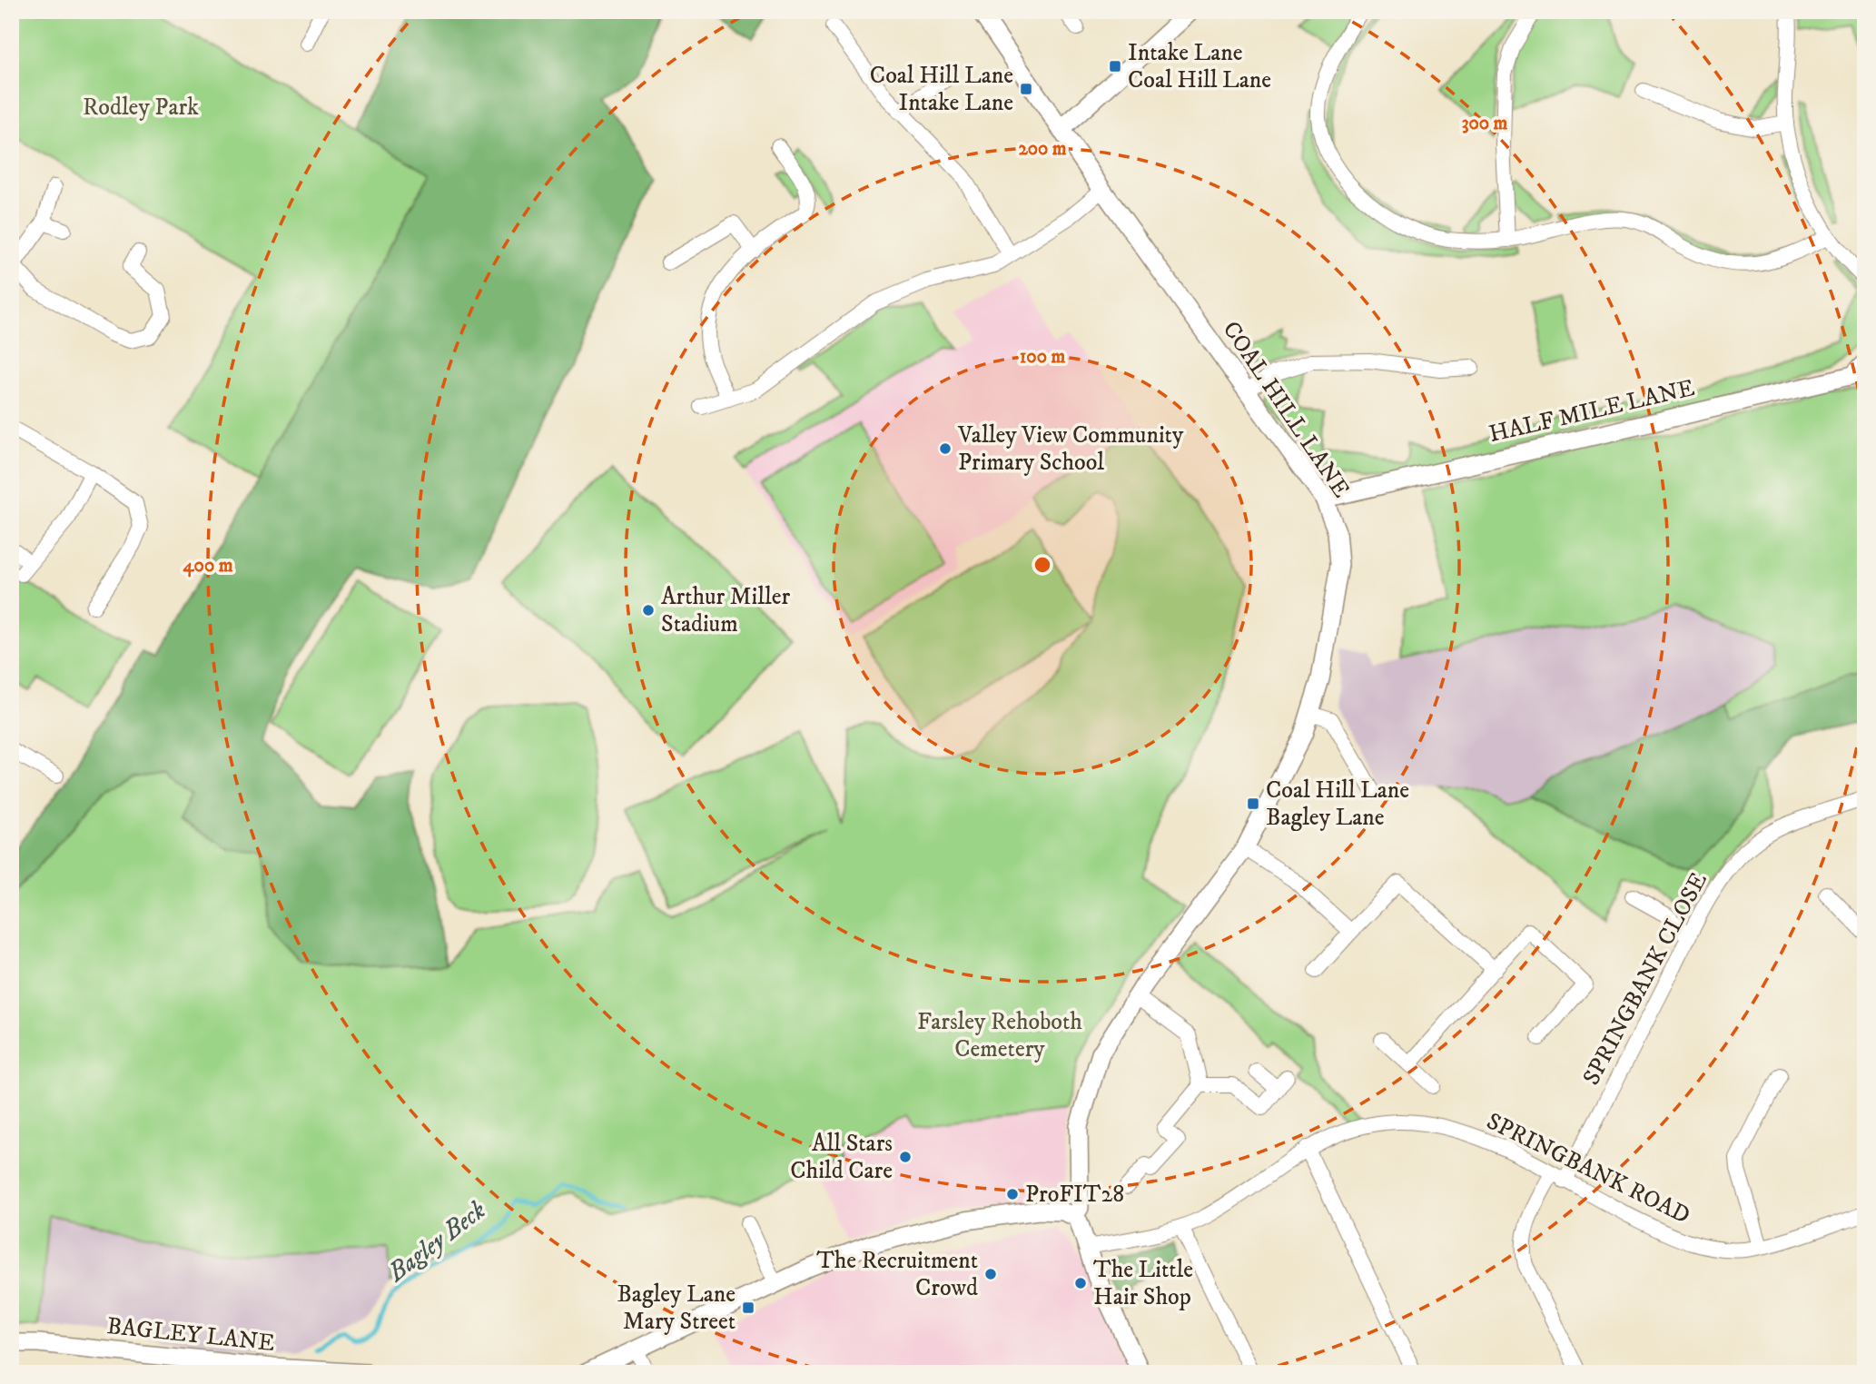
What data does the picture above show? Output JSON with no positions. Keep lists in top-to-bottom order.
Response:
{
  "streets": {
    "street": [
      "COAL HILL LANE",
      "HALF MILE LANE",
      "SPRINGBANK CLOSE",
      "SPRINGBANK ROAD",
      "BAGLEY LANE"
    ]
  },
  "crossings": [
    ["COAL HILL LANE", "HALF MILE LANE"],
    ["SPRINGBANK CLOSE", "SPRINGBANK ROAD"]
  ],
  "water": ["Bagley Beck"],
  "parks": ["Rodley Park", "Farsley Rehoboth Cemetery"],
  "places": {
    "transit": [
      "Intake Lane Coal Hill Lane",
      "Coal Hill Lane Intake Lane",
      "Coal Hill Lane Bagley Lane",
      "Bagley Lane Mary Street"
    ],
    "other": [
      "Valley View Community Primary School",
      "Arthur Miller Stadium",
      "All Stars Child Care",
      "ProFIT28",
      "The Recruitment Crowd",
      "The Little Hair Shop"
    ]
  },
  "rings": [
    "300 m",
    "200 m",
    "100 m",
    "400 m"
  ]
}
